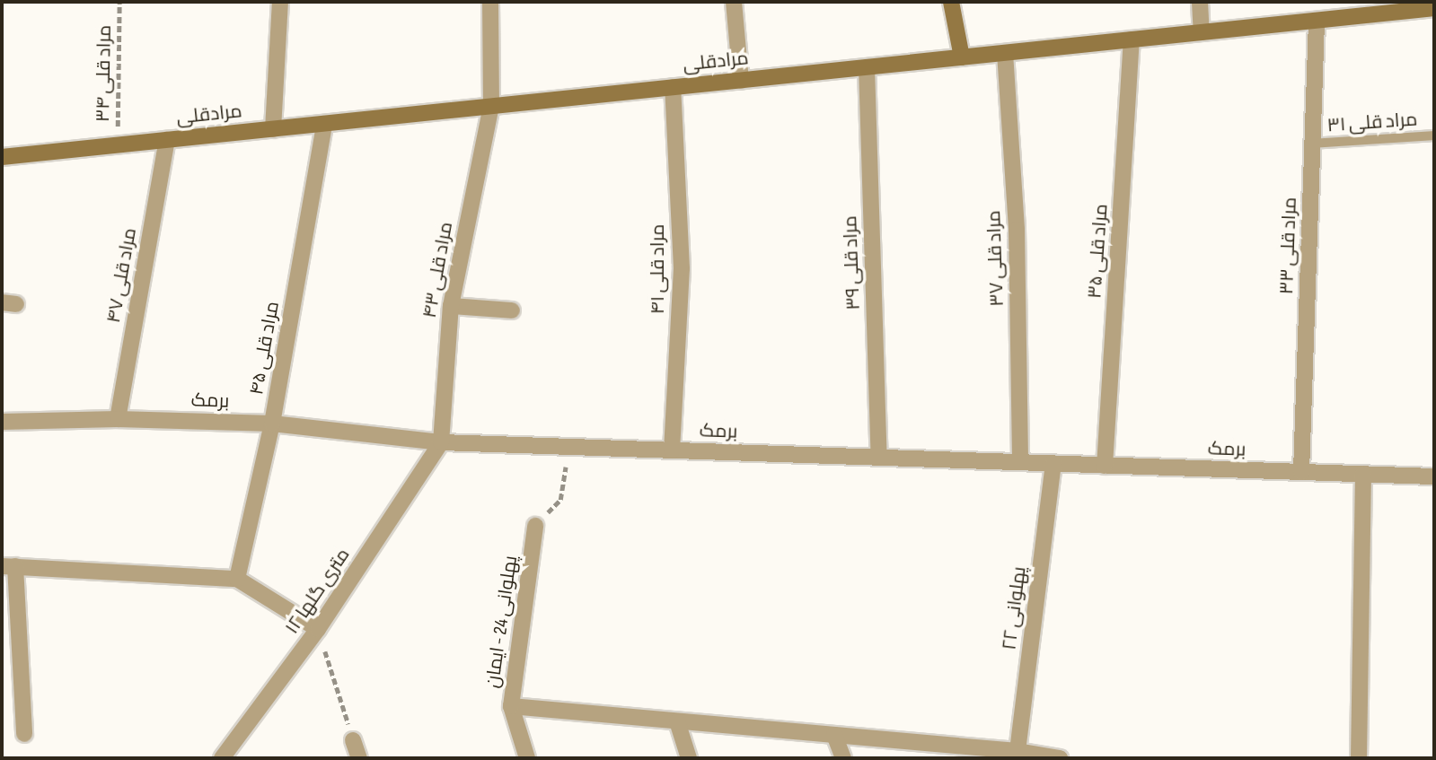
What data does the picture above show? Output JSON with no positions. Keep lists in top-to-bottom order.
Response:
{
  "streets": {
    "street": [
      "مرادقلی",
      "مراد قلی ۳۳",
      "مراد قلی ۳۵",
      "مراد قلی ۳۷",
      "مراد قلی ۳۹",
      "مراد قلی ۴۱",
      "مراد قلی ۴۳",
      "مراد قلی ۴۷",
      "مراد قلی ۴۵",
      "برمک",
      "۱۲ متری گلها",
      "پهلوانی ۲۲",
      "پهلوانی 24 - ایمان"
    ],
    "lane": ["مراد قلی ۳۱"],
    "path": ["مراد قلی ۳۴"]
  },
  "crossings": [
    ["مرادقلی", "مراد قلی ۳۴"],
    ["مرادقلی", "مراد قلی ۳۳"],
    ["مرادقلی", "مراد قلی ۳۵"],
    ["مرادقلی", "مراد قلی ۳۷"],
    ["مرادقلی", "مراد قلی ۳۹"],
    ["مرادقلی", "مراد قلی ۴۱"],
    ["مرادقلی", "مراد قلی ۴۳"],
    ["مرادقلی", "مراد قلی ۴۷"],
    ["مرادقلی", "مراد قلی ۴۵"],
    ["مراد قلی ۳۱", "مراد قلی ۳۳"],
    ["مراد قلی ۳۳", "برمک"],
    ["مراد قلی ۳۵", "برمک"],
    ["مراد قلی ۳۷", "برمک"],
    ["مراد قلی ۳۹", "برمک"],
    ["مراد قلی ۴۱", "برمک"],
    ["مراد قلی ۴۳", "برمک"],
    ["مراد قلی ۴۳", "۱۲ متری گلها"],
    ["مراد قلی ۴۷", "برمک"],
    ["مراد قلی ۴۵", "برمک"],
    ["برمک", "۱۲ متری گلها"],
    ["برمک", "پهلوانی ۲۲"]
  ]
}
